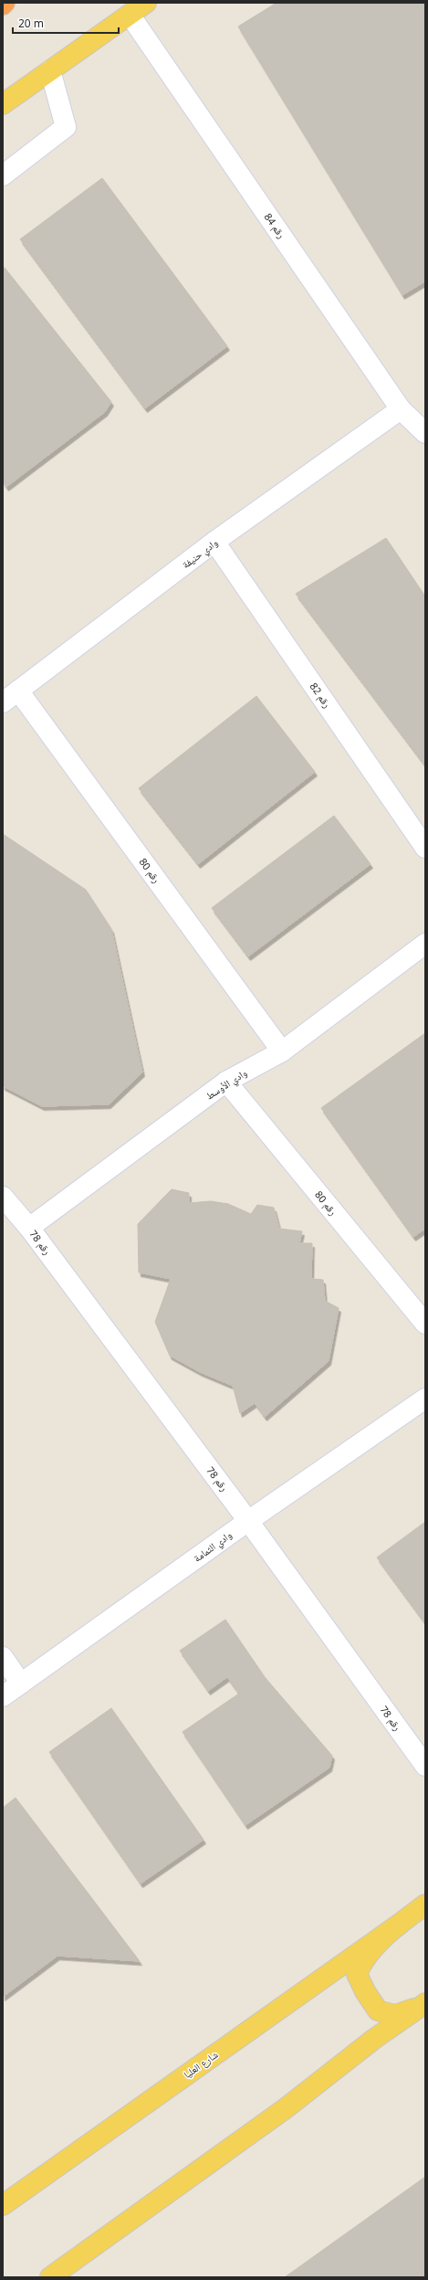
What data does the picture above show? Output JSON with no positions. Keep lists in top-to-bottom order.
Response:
{
  "streets": {
    "main road": ["شارع العليا"],
    "street": [
      "رقم 84",
      "وادي حنيفة",
      "رقم 82",
      "رقم 80",
      "وادي الأوسط",
      "رقم 78",
      "وادي الثمامة"
    ]
  },
  "crossings": [
    ["رقم 84", "وادي حنيفة"],
    ["وادي حنيفة", "رقم 82"],
    ["وادي حنيفة", "رقم 80"],
    ["رقم 80", "وادي الأوسط"],
    ["وادي الأوسط", "رقم 78"],
    ["رقم 78", "وادي الثمامة"]
  ],
  "scale_bar": "20 m"
}
